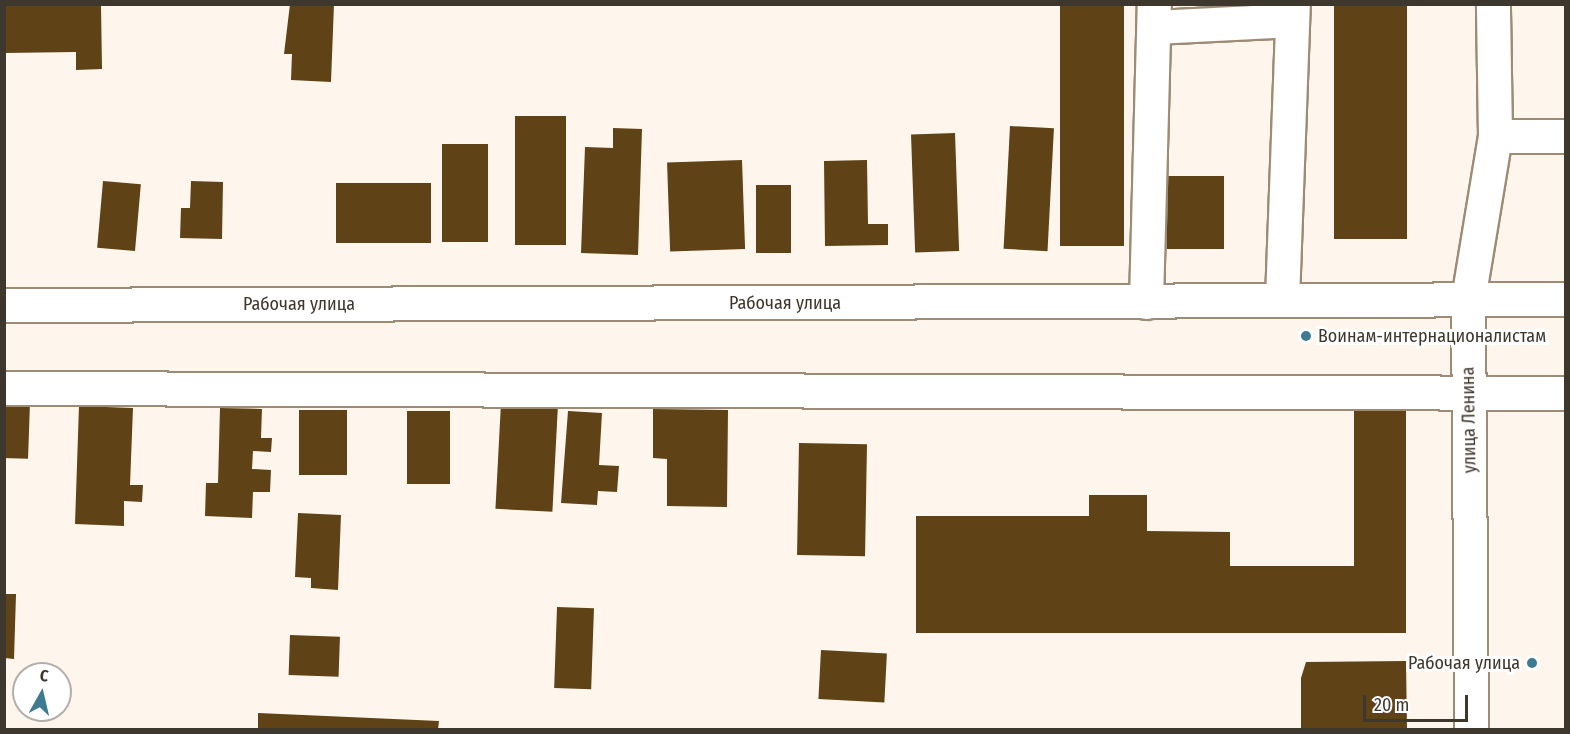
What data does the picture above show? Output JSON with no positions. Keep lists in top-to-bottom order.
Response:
{
  "streets": {
    "street": ["Рабочая улица", "улица Ленина"]
  },
  "crossings": [
    ["Рабочая улица", "улица Ленина"]
  ],
  "places": ["Воинам-интернационалистам", "Рабочая улица"],
  "scale_bar": "20 m",
  "north": "top"
}
